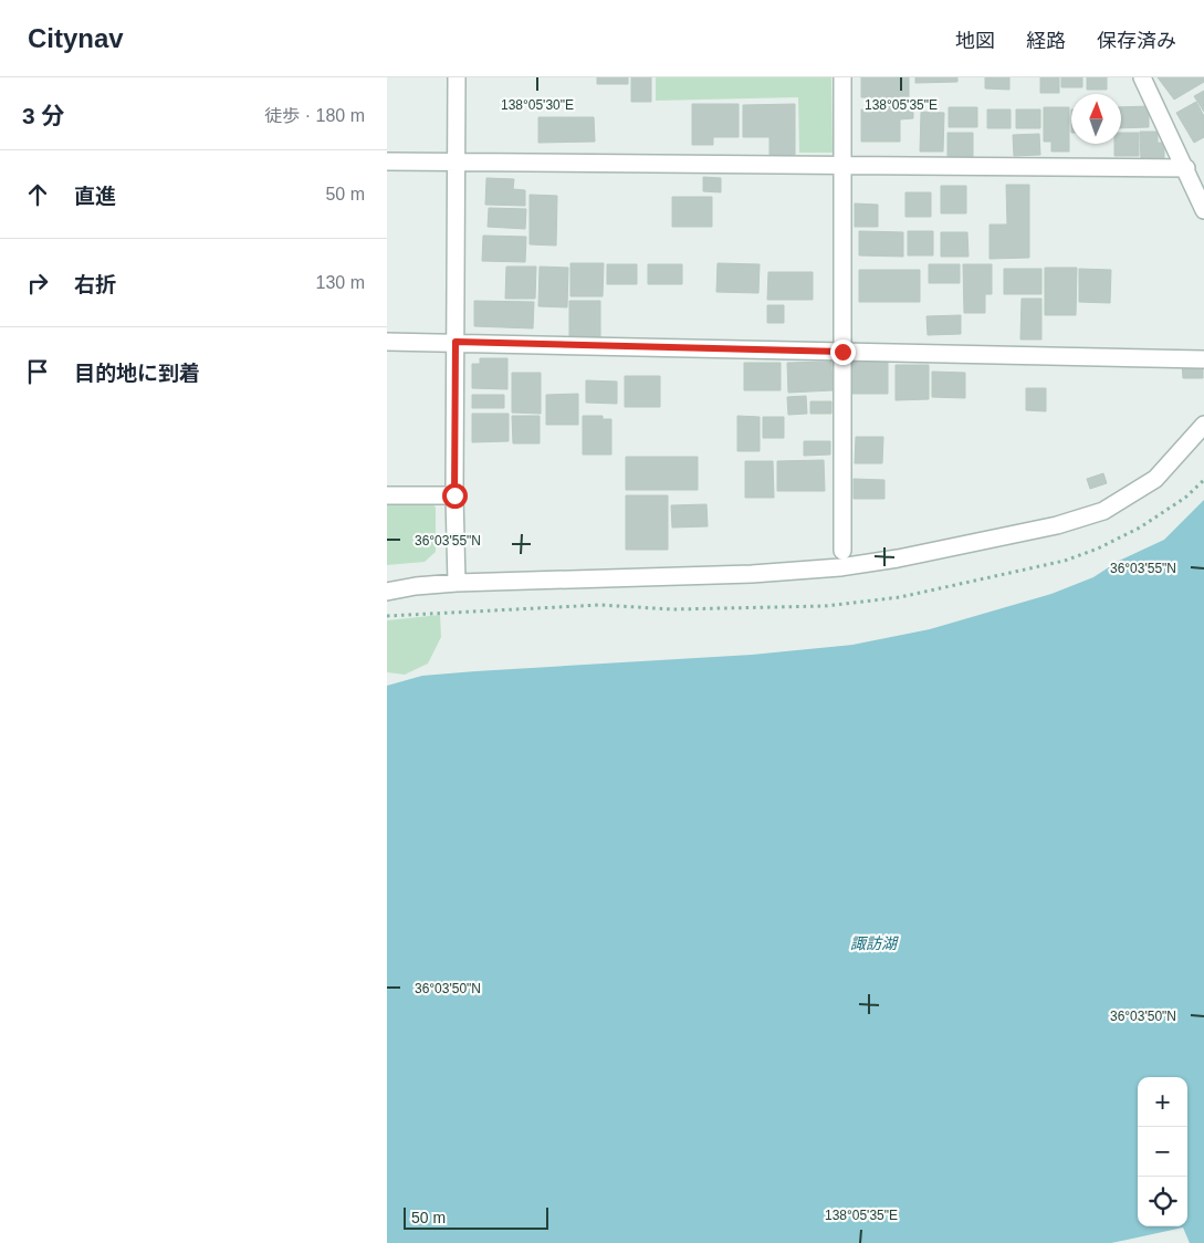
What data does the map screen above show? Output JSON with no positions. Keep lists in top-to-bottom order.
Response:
{
  "water": ["諏訪湖"],
  "scale_bar": "50 m",
  "north": "top",
  "page": {
    "header": "Citynav",
    "nav": ["地図", "経路", "保存済み"],
    "heading": ["3 分", "徒歩 · 180 m"],
    "list": [
      ["直進", "50 m"],
      ["右折", "130 m"],
      "目的地に到着"
    ],
    "map_buttons": ["+", "−"],
    "scale": "50 m"
  },
  "coordinates": [
    "138°05'30\"E",
    "138°05'35\"E",
    "36°03'55\"N",
    "36°03'50\"N"
  ]
}
